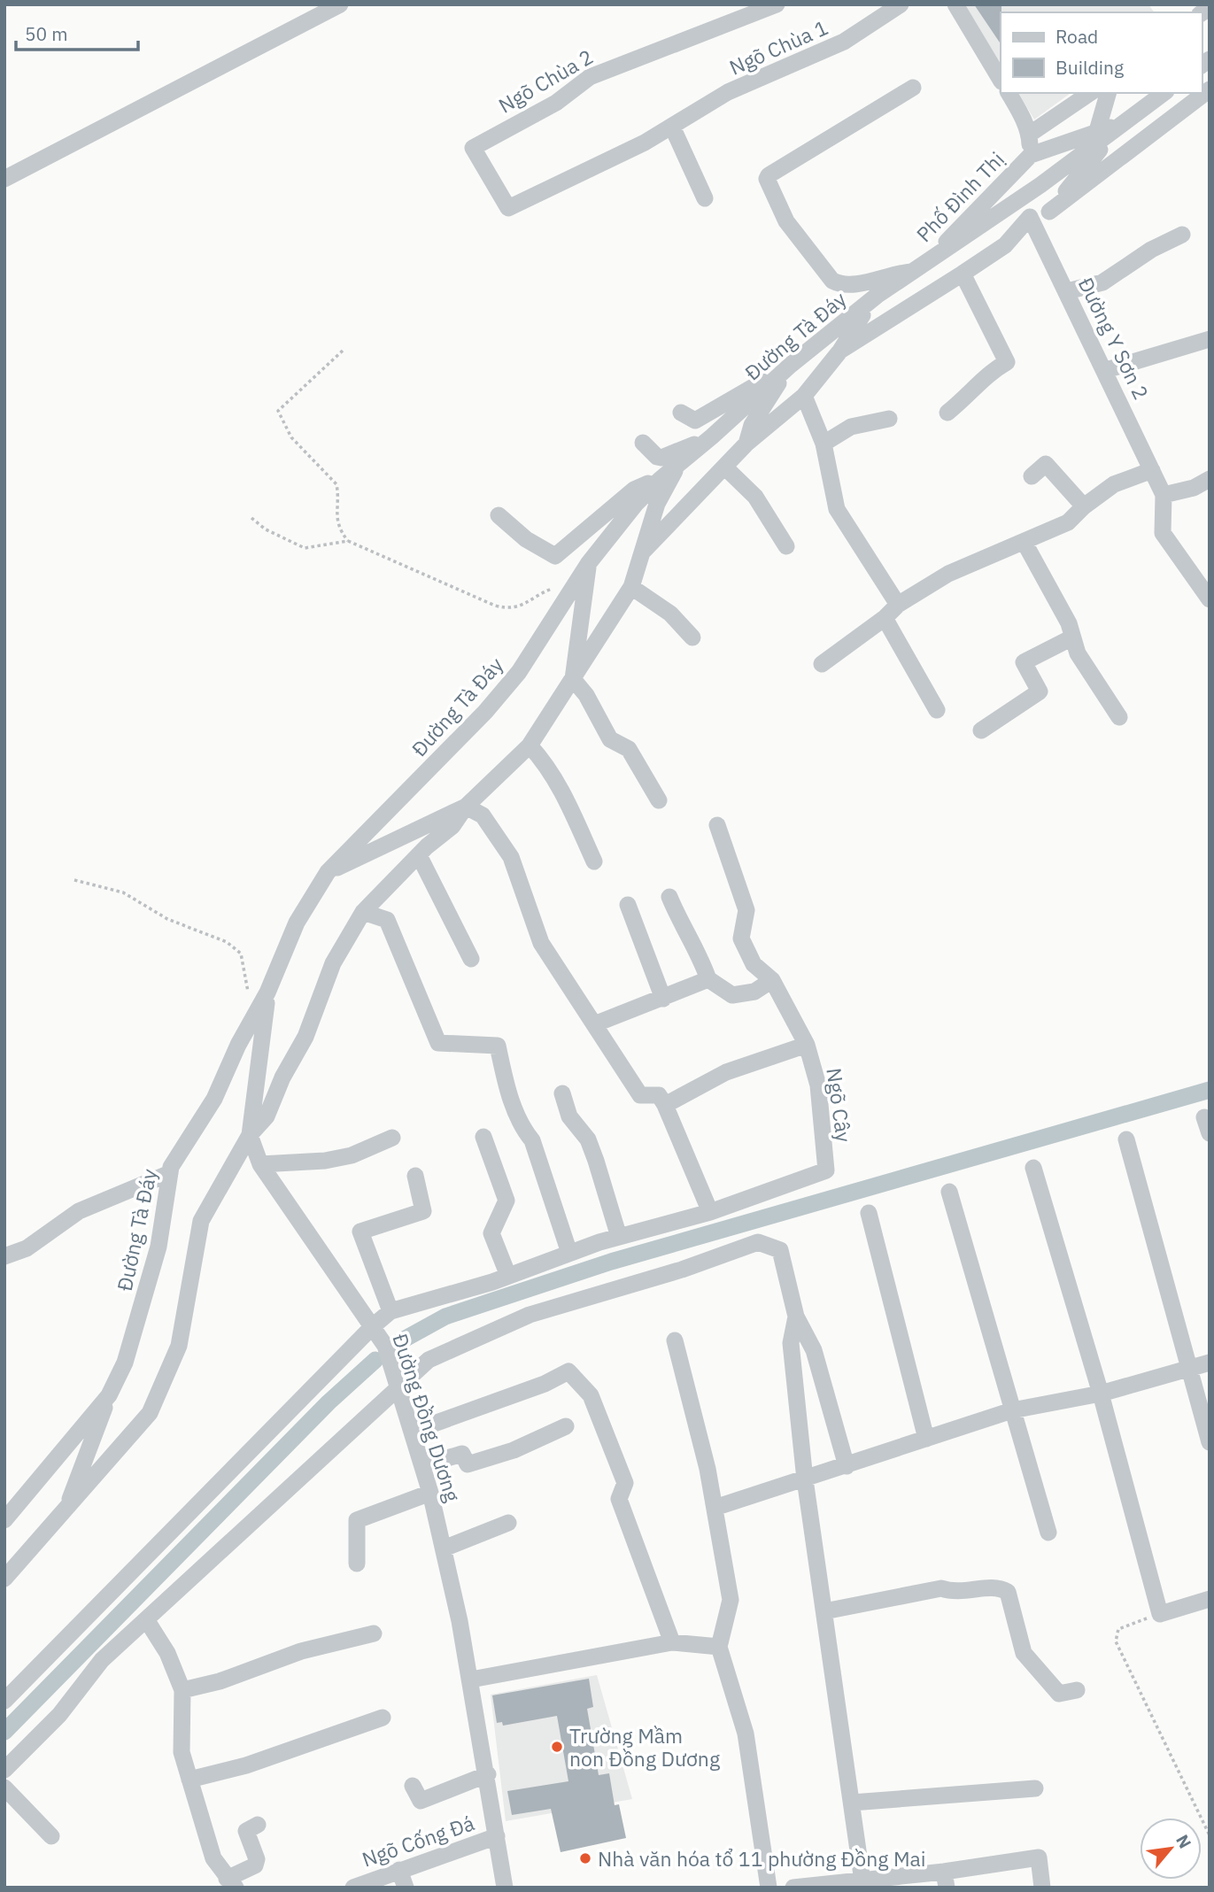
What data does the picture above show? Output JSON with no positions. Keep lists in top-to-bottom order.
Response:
{
  "streets": {
    "street": [
      "Ngõ Chùa 1",
      "Ngõ Chùa 2",
      "Phố Đình Thị",
      "Đường Tà Đáy",
      "Đường Y Sơn 2",
      "Ngõ Cây",
      "Đường Đồng Dương",
      "Ngõ Cống Đá"
    ]
  },
  "crossings": [
    ["Ngõ Chùa 1", "Ngõ Chùa 2"],
    ["Phố Đình Thị", "Đường Tà Đáy"],
    ["Đường Tà Đáy", "Đường Đồng Dương"],
    ["Đường Đồng Dương", "Ngõ Cống Đá"]
  ],
  "places": ["Trường Mầm non Đồng Dương", "Nhà văn hóa tổ 11 phường Đồng Mai"],
  "legend": ["Road", "Building"],
  "scale_bar": "50 m",
  "north": "top right"
}
